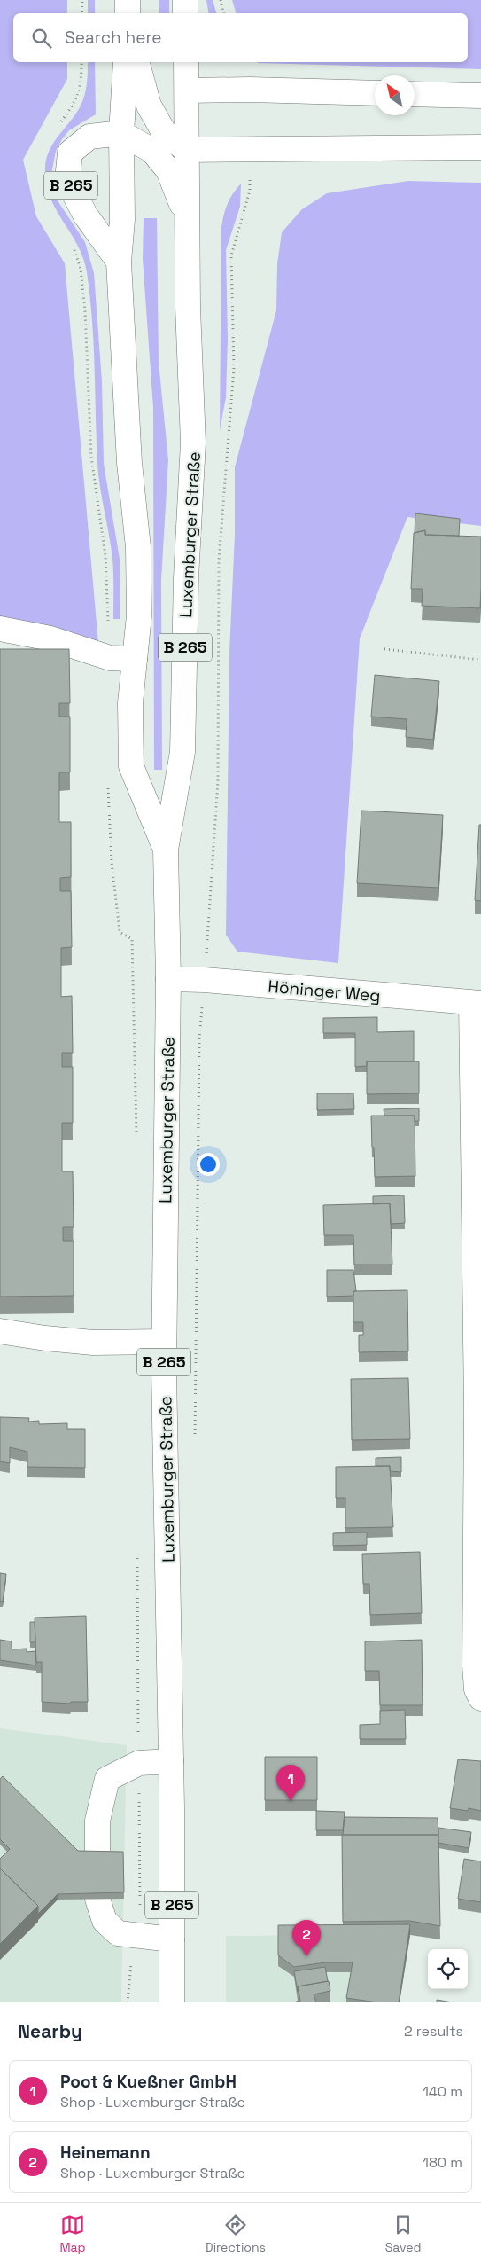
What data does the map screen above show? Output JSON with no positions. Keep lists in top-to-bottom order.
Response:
{
  "streets": {
    "main road": ["B 265", "Luxemburger Straße", "Höninger Weg"]
  },
  "crossings": [
    ["B 265", "Luxemburger Straße"],
    ["Luxemburger Straße", "Höninger Weg"]
  ],
  "north": "top left",
  "page": {
    "search": "Search here",
    "pins": ["1", "2"],
    "heading": ["Nearby", "2 results"],
    "list": [
      {
        "mark": "1",
        "name": "Poot & Kueßner GmbH",
        "note": "Shop · Luxemburger Straße",
        "value": "140 m"
      },
      {
        "mark": "2",
        "name": "Heinemann",
        "note": "Shop · Luxemburger Straße",
        "value": "180 m"
      }
    ],
    "nav": ["Map", "Directions", "Saved"]
  }
}
